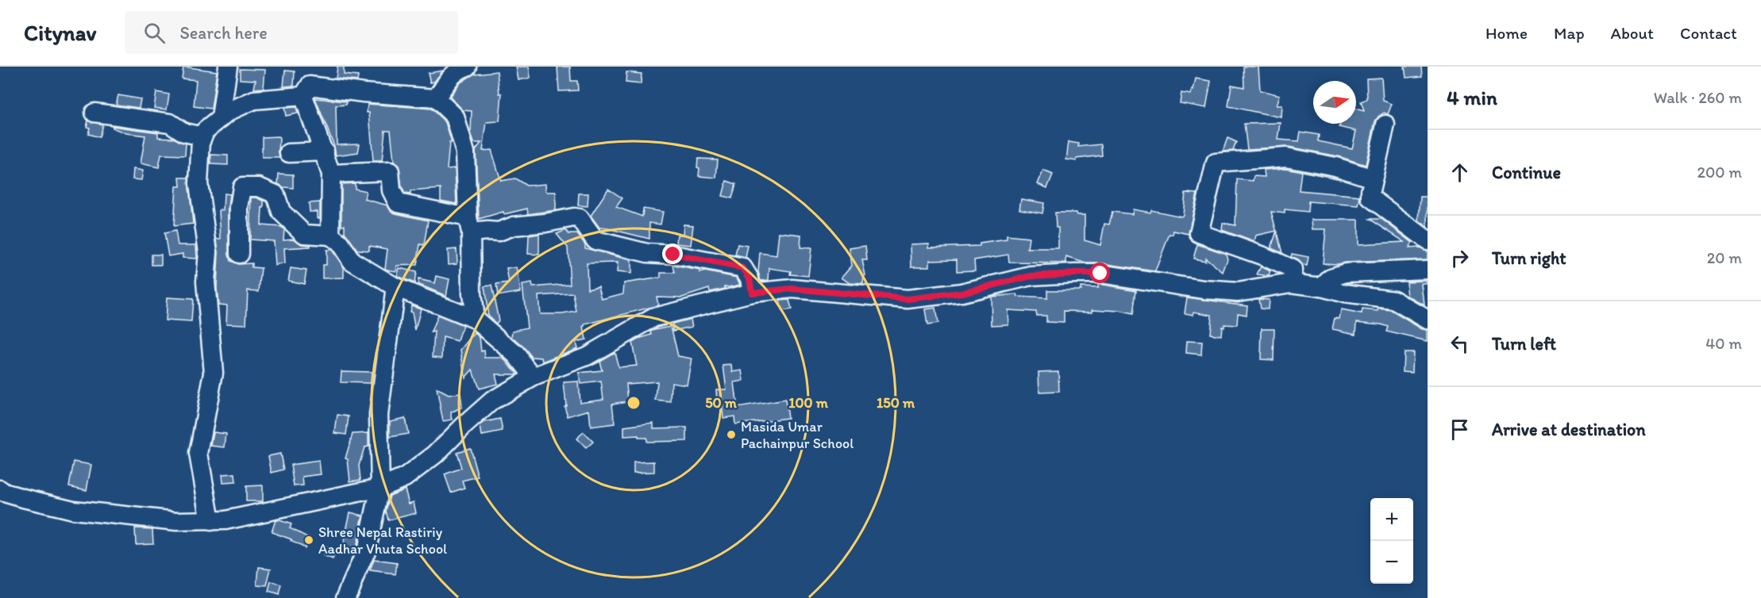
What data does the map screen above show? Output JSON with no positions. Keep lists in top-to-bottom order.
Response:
{
  "places": ["Masida Umar Pachainpur School", "Shree Nepal Rastiriy Aadhar Vhuta School"],
  "north": "right",
  "page": {
    "header": "Citynav",
    "search": "Search here",
    "nav": [
      "Home",
      "Map",
      "About",
      "Contact"
    ],
    "heading": ["4 min", "Walk · 260 m"],
    "list": [
      ["Continue", "200 m"],
      ["Turn right", "20 m"],
      ["Turn left", "40 m"],
      "Arrive at destination"
    ],
    "map_buttons": ["+", "−"]
  },
  "rings": ["50 m", "100 m", "150 m"]
}
